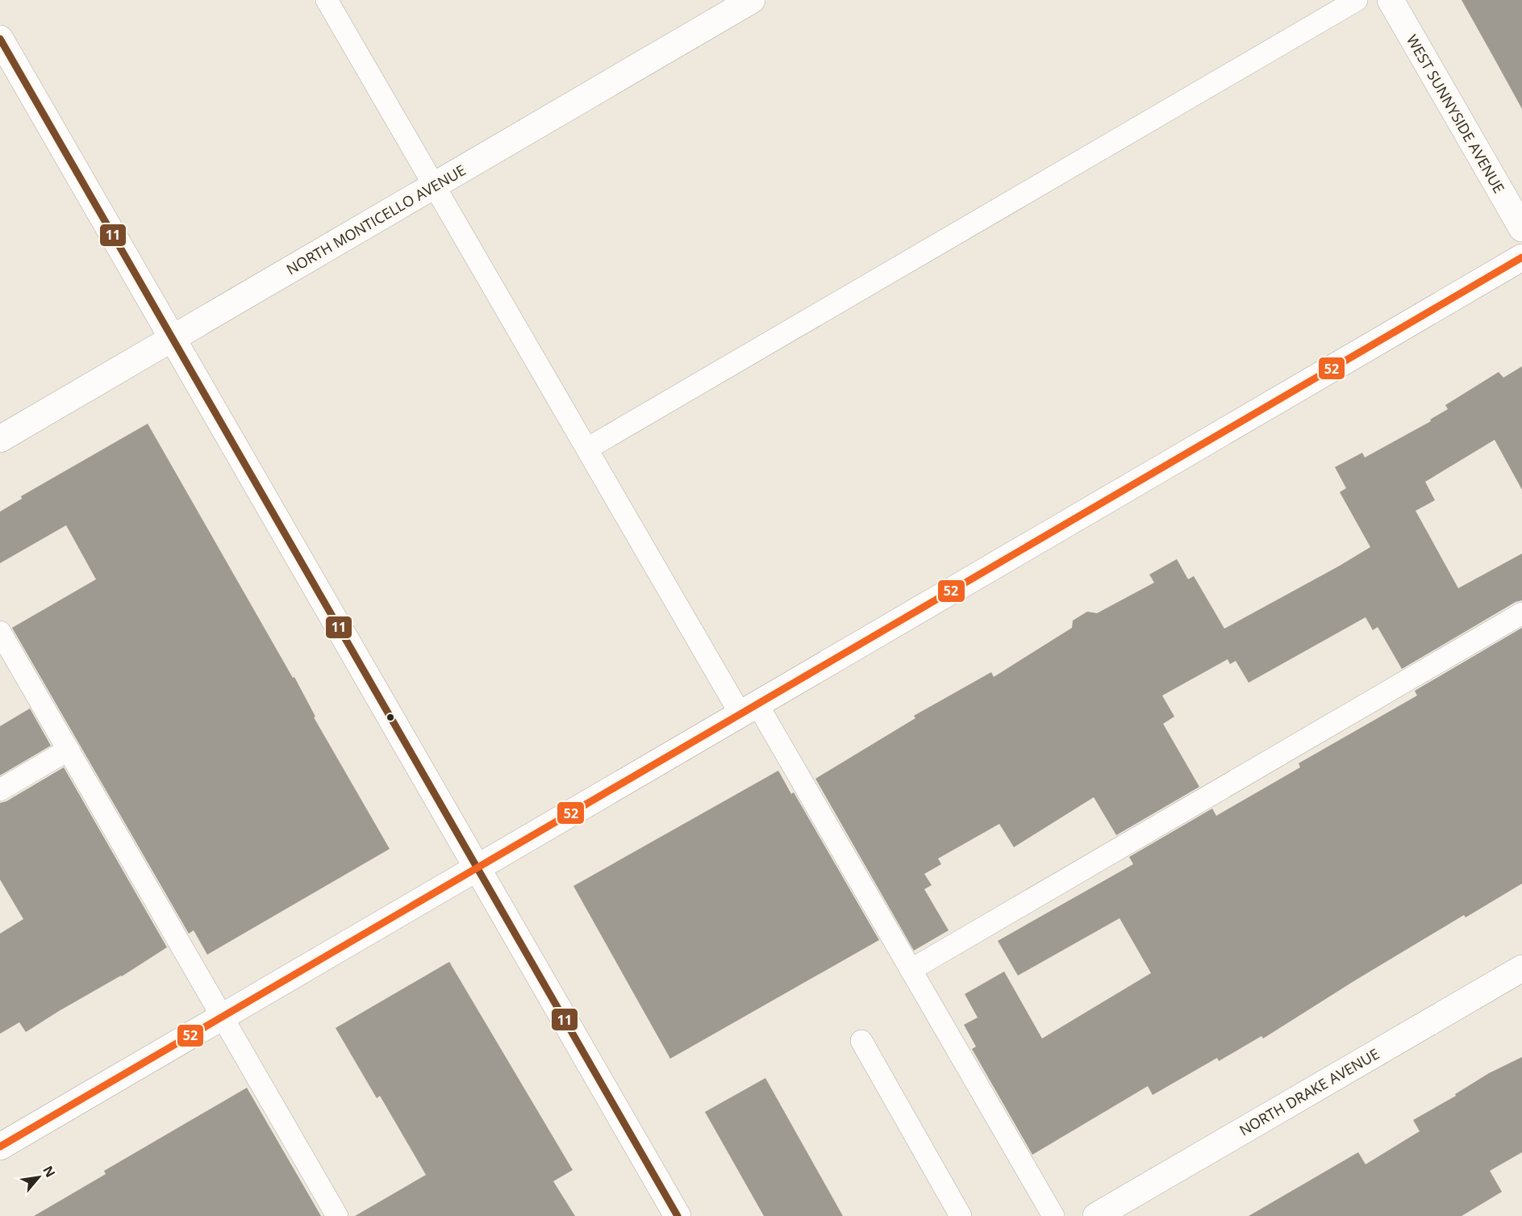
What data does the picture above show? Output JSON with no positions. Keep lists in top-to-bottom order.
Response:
{
  "streets": {
    "street": ["WEST SUNNYSIDE AVENUE", "NORTH MONTICELLO AVENUE", "NORTH DRAKE AVENUE"]
  },
  "lines": ["transit line 11", "transit line 52"],
  "north": "top right"
}
